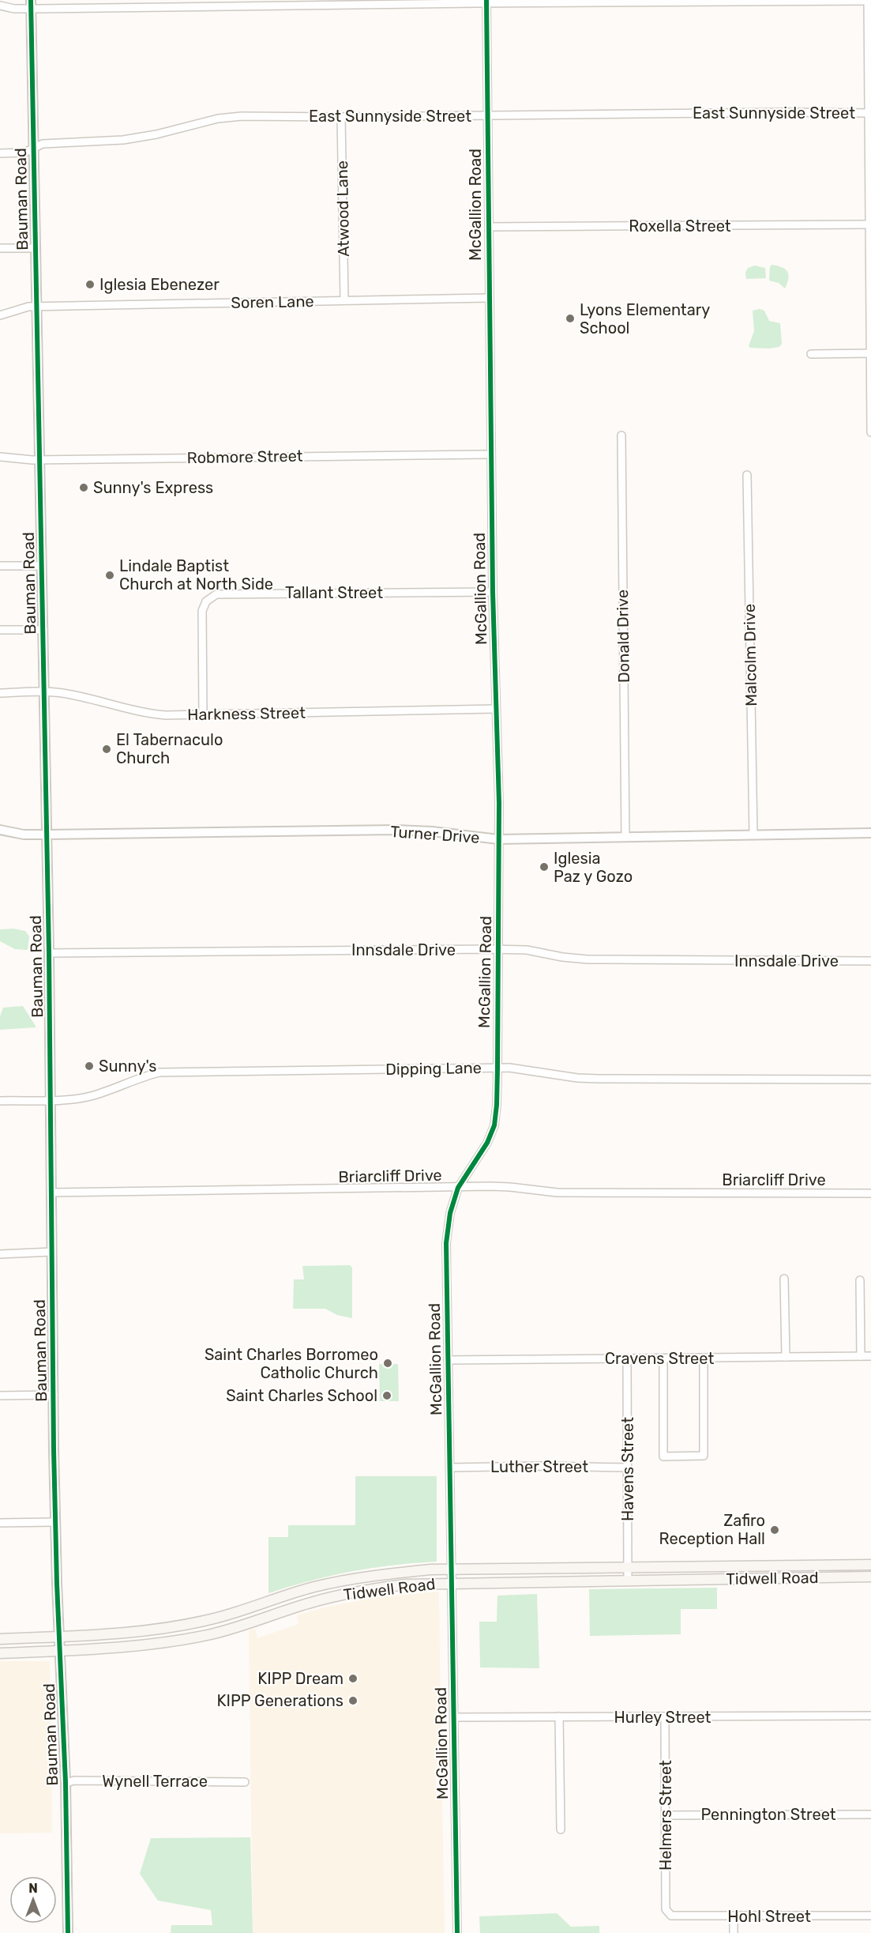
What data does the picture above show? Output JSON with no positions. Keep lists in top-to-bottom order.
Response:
{
  "streets": {
    "main road": ["Tidwell Road"],
    "street": [
      "East Sunnyside Street",
      "Bauman Road",
      "McGallion Road",
      "Atwood Lane",
      "Roxella Street",
      "Soren Lane",
      "Robmore Street",
      "Tallant Street",
      "Donald Drive",
      "Malcolm Drive",
      "Harkness Street",
      "Turner Drive",
      "Innsdale Drive",
      "Dipping Lane",
      "Briarcliff Drive",
      "Cravens Street",
      "Luther Street",
      "Havens Street",
      "Hurley Street",
      "Wynell Terrace",
      "Pennington Street",
      "Helmers Street",
      "Hohl Street"
    ]
  },
  "crossings": [
    ["East Sunnyside Street", "Bauman Road"],
    ["East Sunnyside Street", "McGallion Road"],
    ["East Sunnyside Street", "Atwood Lane"],
    ["Bauman Road", "Soren Lane"],
    ["Bauman Road", "Robmore Street"],
    ["Bauman Road", "Harkness Street"],
    ["Bauman Road", "Turner Drive"],
    ["Bauman Road", "Innsdale Drive"],
    ["Bauman Road", "Dipping Lane"],
    ["Bauman Road", "Briarcliff Drive"],
    ["Bauman Road", "Tidwell Road"],
    ["Bauman Road", "Wynell Terrace"],
    ["McGallion Road", "Roxella Street"],
    ["McGallion Road", "Soren Lane"],
    ["McGallion Road", "Robmore Street"],
    ["McGallion Road", "Tallant Street"],
    ["McGallion Road", "Harkness Street"],
    ["McGallion Road", "Turner Drive"],
    ["McGallion Road", "Innsdale Drive"],
    ["McGallion Road", "Dipping Lane"],
    ["McGallion Road", "Briarcliff Drive"],
    ["McGallion Road", "Cravens Street"],
    ["McGallion Road", "Luther Street"],
    ["McGallion Road", "Tidwell Road"],
    ["McGallion Road", "Hurley Street"],
    ["Atwood Lane", "Soren Lane"],
    ["Tallant Street", "Harkness Street"],
    ["Donald Drive", "Turner Drive"],
    ["Malcolm Drive", "Turner Drive"],
    ["Cravens Street", "Havens Street"],
    ["Luther Street", "Havens Street"],
    ["Havens Street", "Tidwell Road"],
    ["Hurley Street", "Helmers Street"],
    ["Pennington Street", "Helmers Street"],
    ["Helmers Street", "Hohl Street"]
  ],
  "places": [
    "Iglesia Ebenezer",
    "Lyons Elementary School",
    "Sunny's Express",
    "Lindale Baptist Church at North Side",
    "El Tabernaculo Church",
    "Iglesia Paz y Gozo",
    "Sunny's",
    "Saint Charles Borromeo Catholic Church",
    "Saint Charles School",
    "Zafiro Reception Hall",
    "KIPP Dream",
    "KIPP Generations"
  ],
  "north": "top"
}
